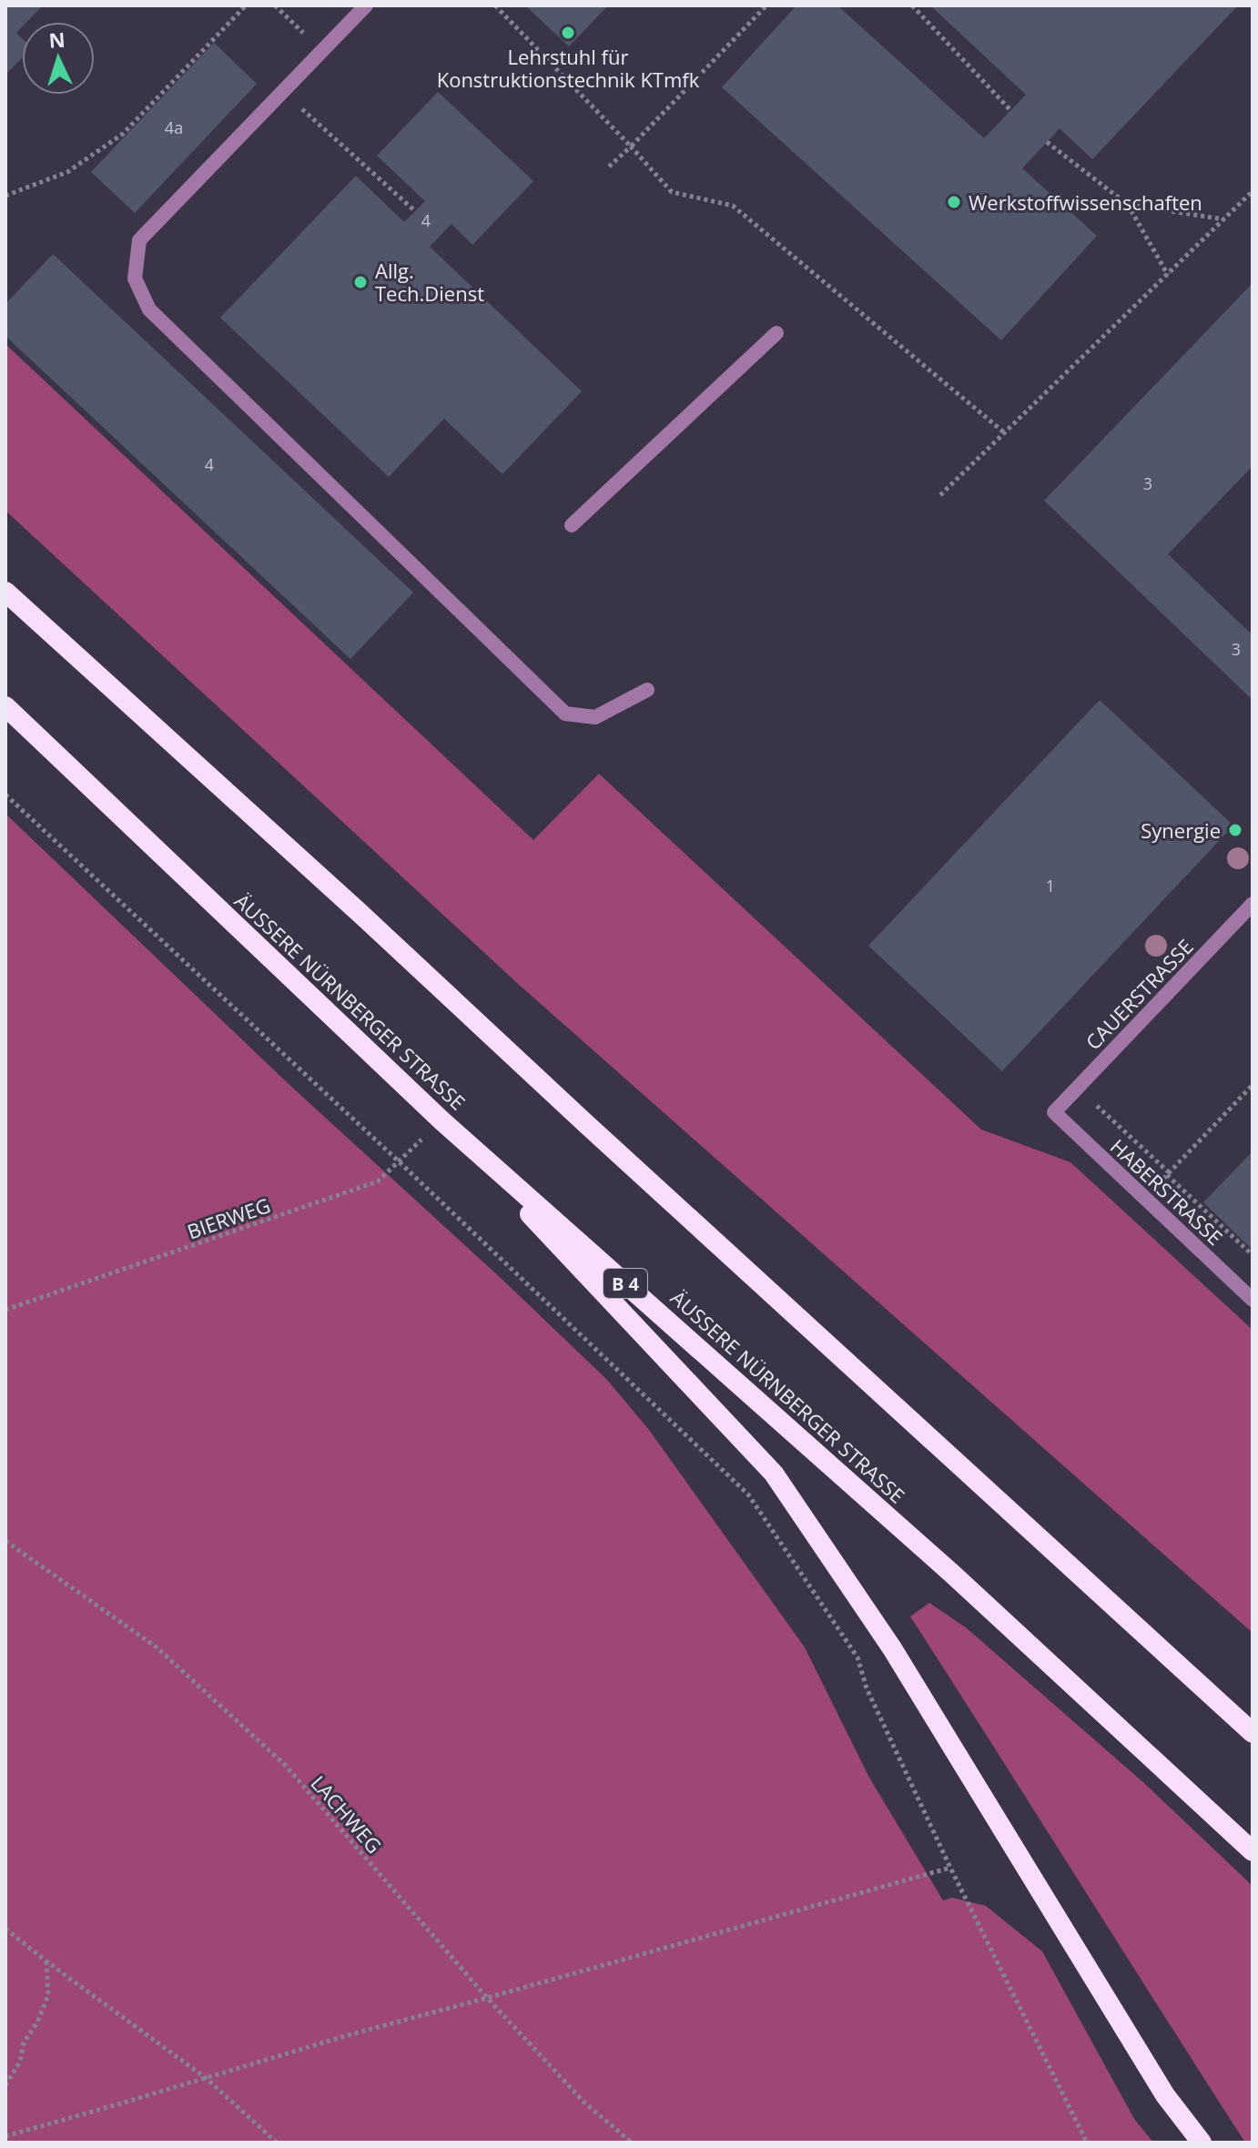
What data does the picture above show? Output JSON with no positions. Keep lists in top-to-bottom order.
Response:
{
  "streets": {
    "highway": ["ÄUSSERE NÜRNBERGER STRASSE", "B 4"],
    "street": ["CAUERSTRASSE", "HABERSTRASSE"],
    "path": ["BIERWEG", "LACHWEG"]
  },
  "crossings": [
    ["CAUERSTRASSE", "HABERSTRASSE"],
    ["ÄUSSERE NÜRNBERGER STRASSE", "BIERWEG"]
  ],
  "places": [
    "Lehrstuhl für Konstruktionstechnik KTmfk",
    "Werkstoffwissenschaften",
    "Allg. Tech.Dienst",
    "Synergie"
  ],
  "house_numbers": [
    "4a",
    "4",
    "4",
    "3",
    "3",
    "1"
  ],
  "north": "top"
}
